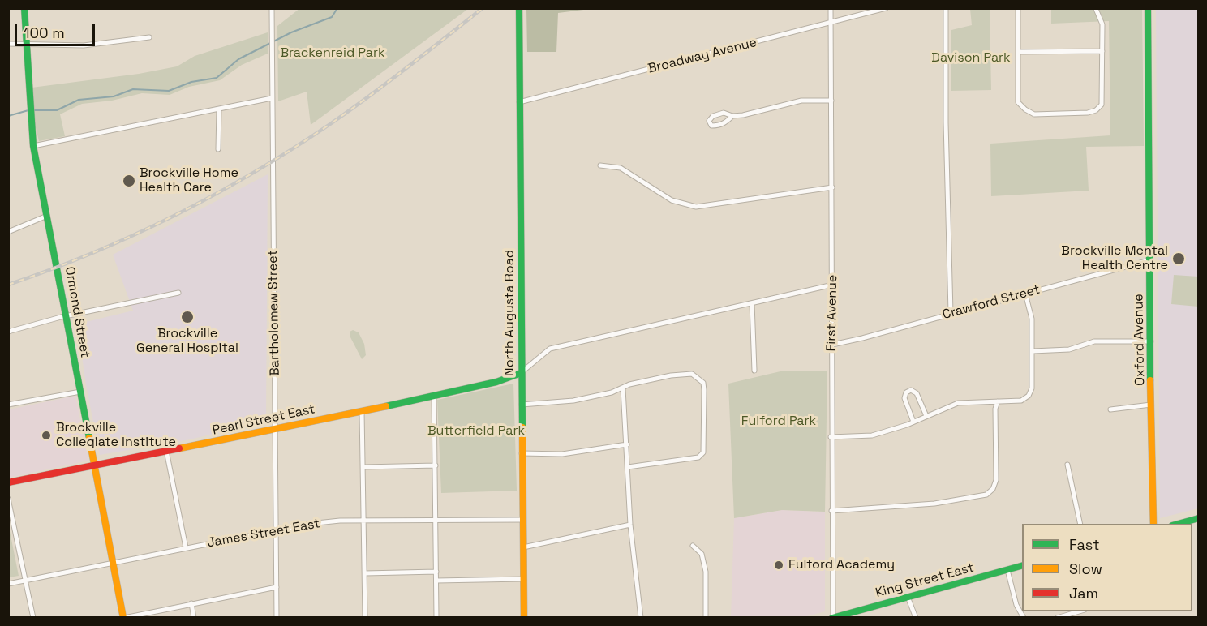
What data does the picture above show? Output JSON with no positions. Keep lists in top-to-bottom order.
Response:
{
  "streets": {
    "street": [
      "Broadway Avenue",
      "Crawford Street",
      "Ormond Street",
      "Bartholomew Street",
      "North Augusta Road",
      "First Avenue",
      "Oxford Avenue",
      "Pearl Street East",
      "James Street East",
      "King Street East"
    ]
  },
  "crossings": [
    ["Broadway Avenue", "North Augusta Road"],
    ["Broadway Avenue", "First Avenue"],
    ["Crawford Street", "First Avenue"],
    ["Crawford Street", "Oxford Avenue"],
    ["Ormond Street", "Pearl Street East"],
    ["Ormond Street", "James Street East"],
    ["Bartholomew Street", "Pearl Street East"],
    ["Bartholomew Street", "James Street East"],
    ["North Augusta Road", "Pearl Street East"],
    ["North Augusta Road", "James Street East"],
    ["First Avenue", "King Street East"]
  ],
  "parks": [
    "Brackenreid Park",
    "Davison Park",
    "Fulford Park",
    "Butterfield Park"
  ],
  "places": [
    "Brockville Home Health Care",
    "Brockville Mental Health Centre",
    "Brockville General Hospital",
    "Brockville Collegiate Institute",
    "Fulford Academy"
  ],
  "legend": ["Fast", "Slow", "Jam"],
  "scale_bar": "100 m"
}
